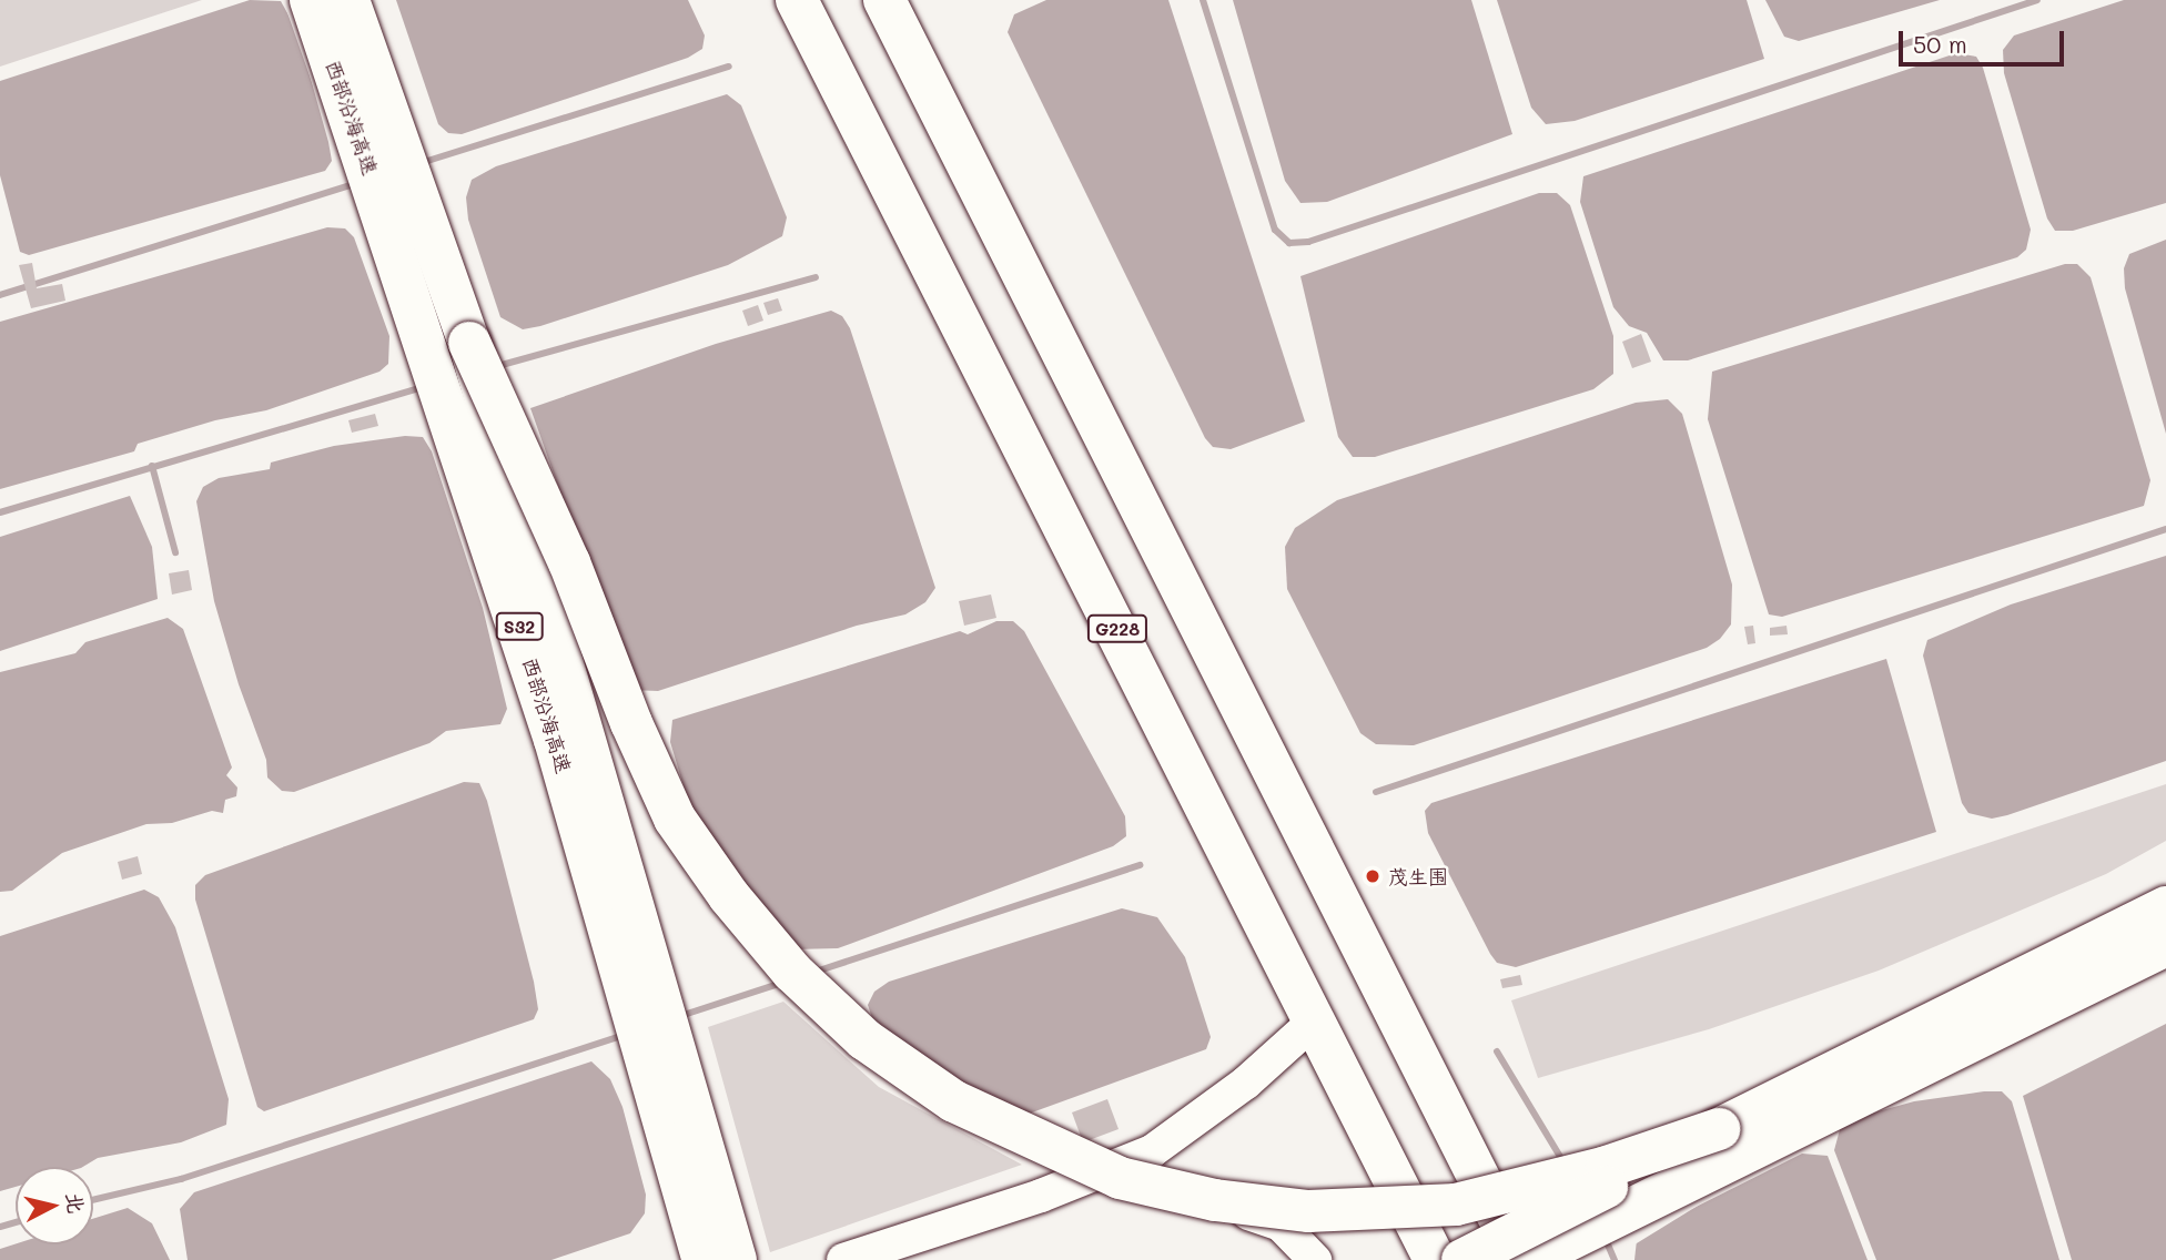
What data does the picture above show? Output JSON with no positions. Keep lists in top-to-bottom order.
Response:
{
  "streets": {
    "highway": ["西部沿海高速", "S32", "G228"]
  },
  "places": ["茂生围"],
  "scale_bar": "50 m",
  "north": "right"
}
